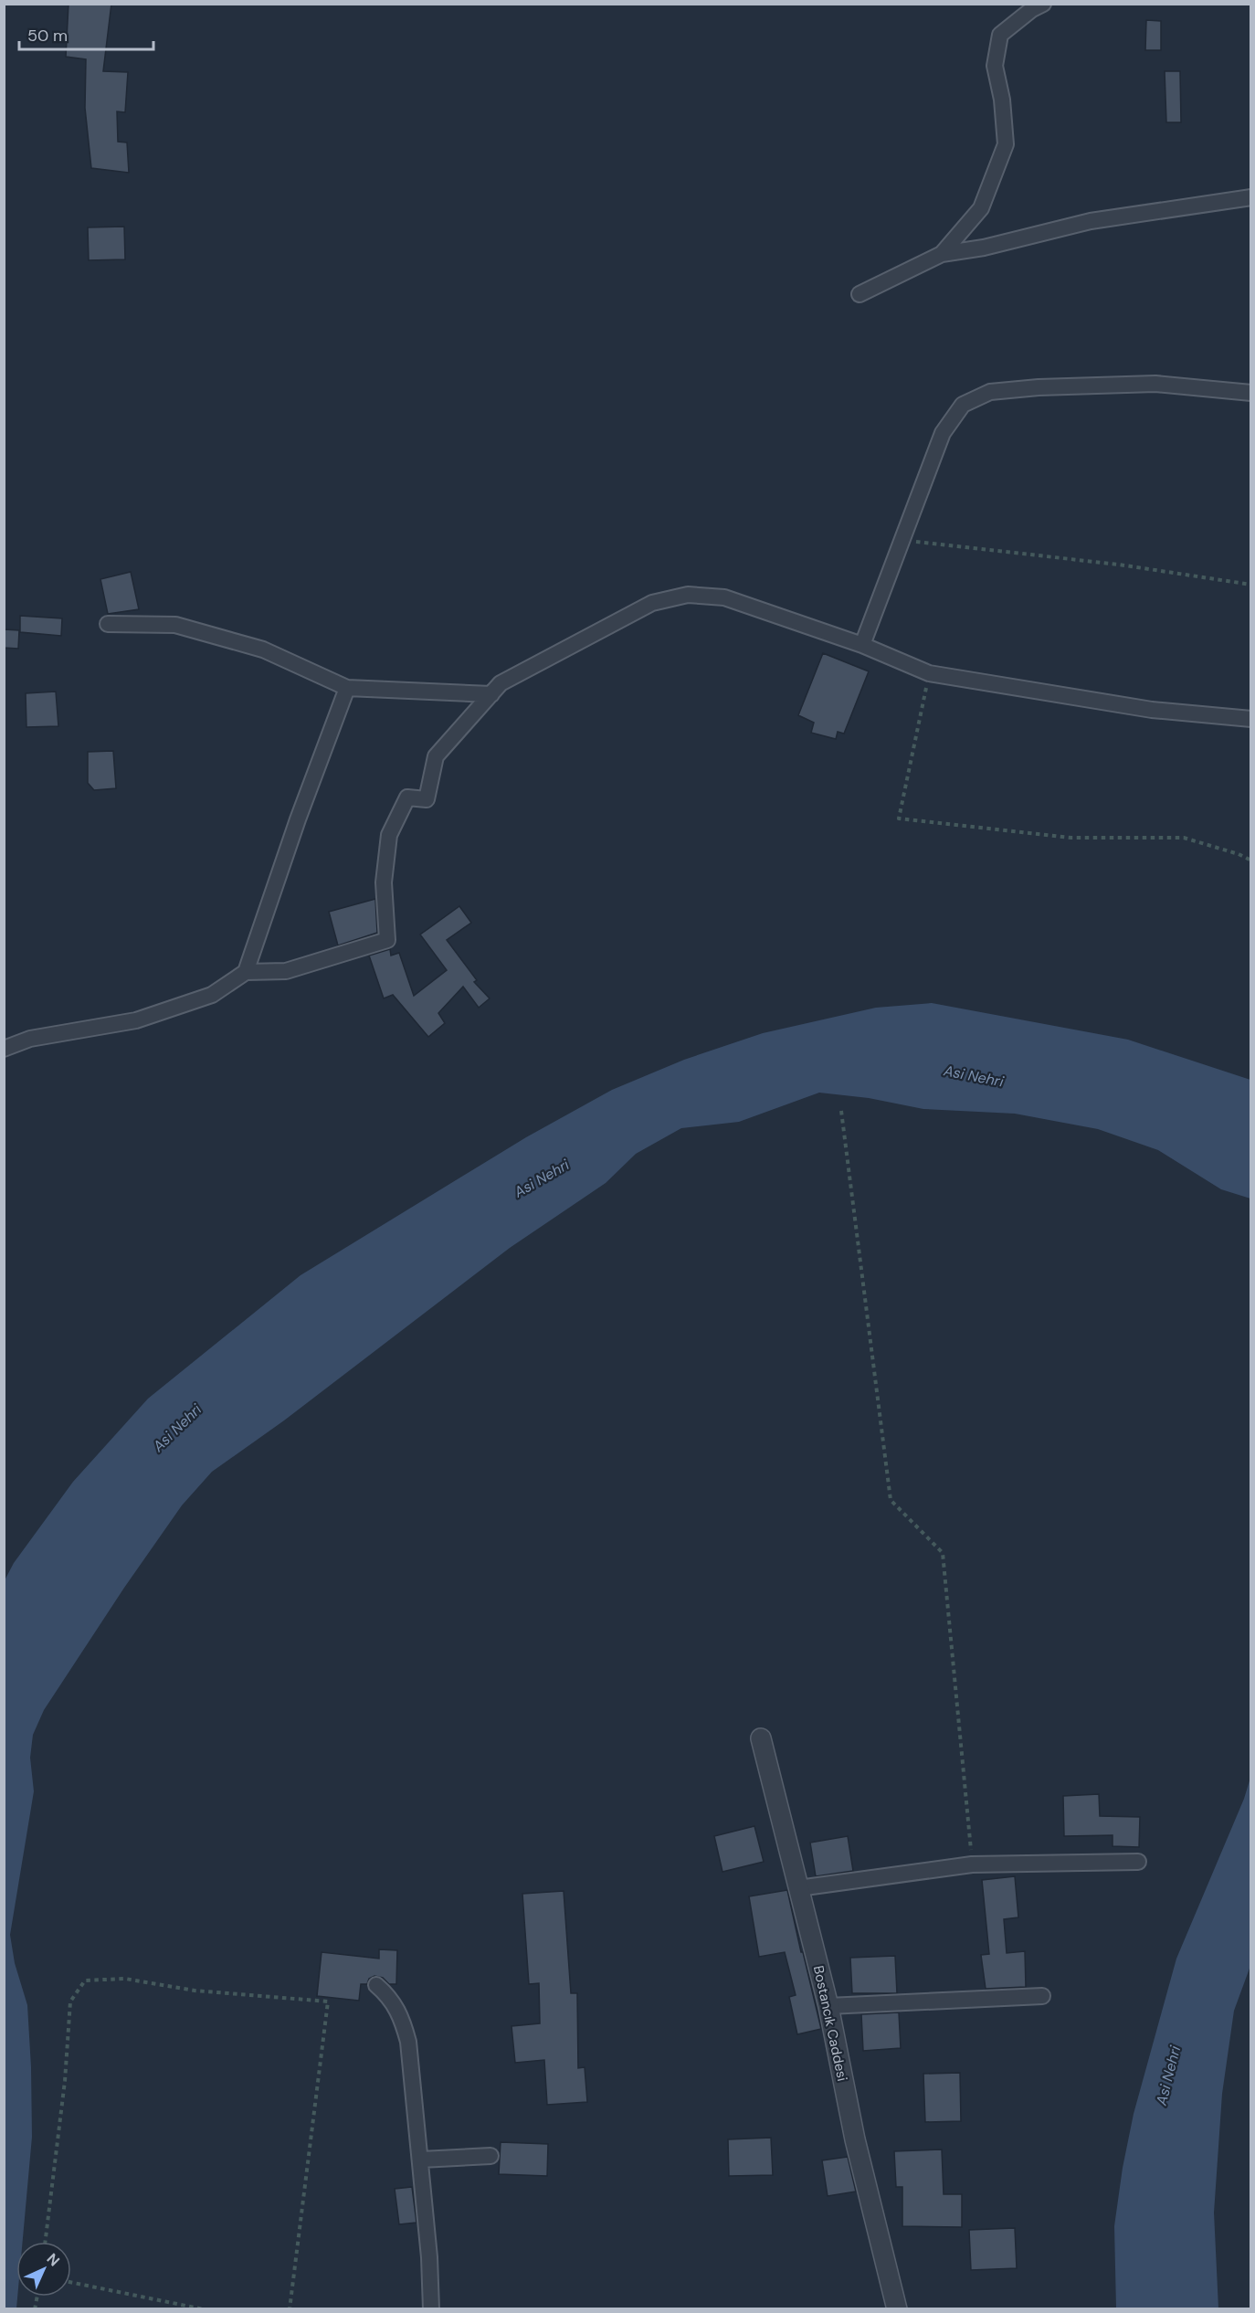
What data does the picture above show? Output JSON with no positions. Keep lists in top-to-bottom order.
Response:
{
  "streets": {
    "street": ["Bostancık Caddesi"]
  },
  "water": ["Asi Nehri"],
  "scale_bar": "50 m",
  "north": "top right"
}
